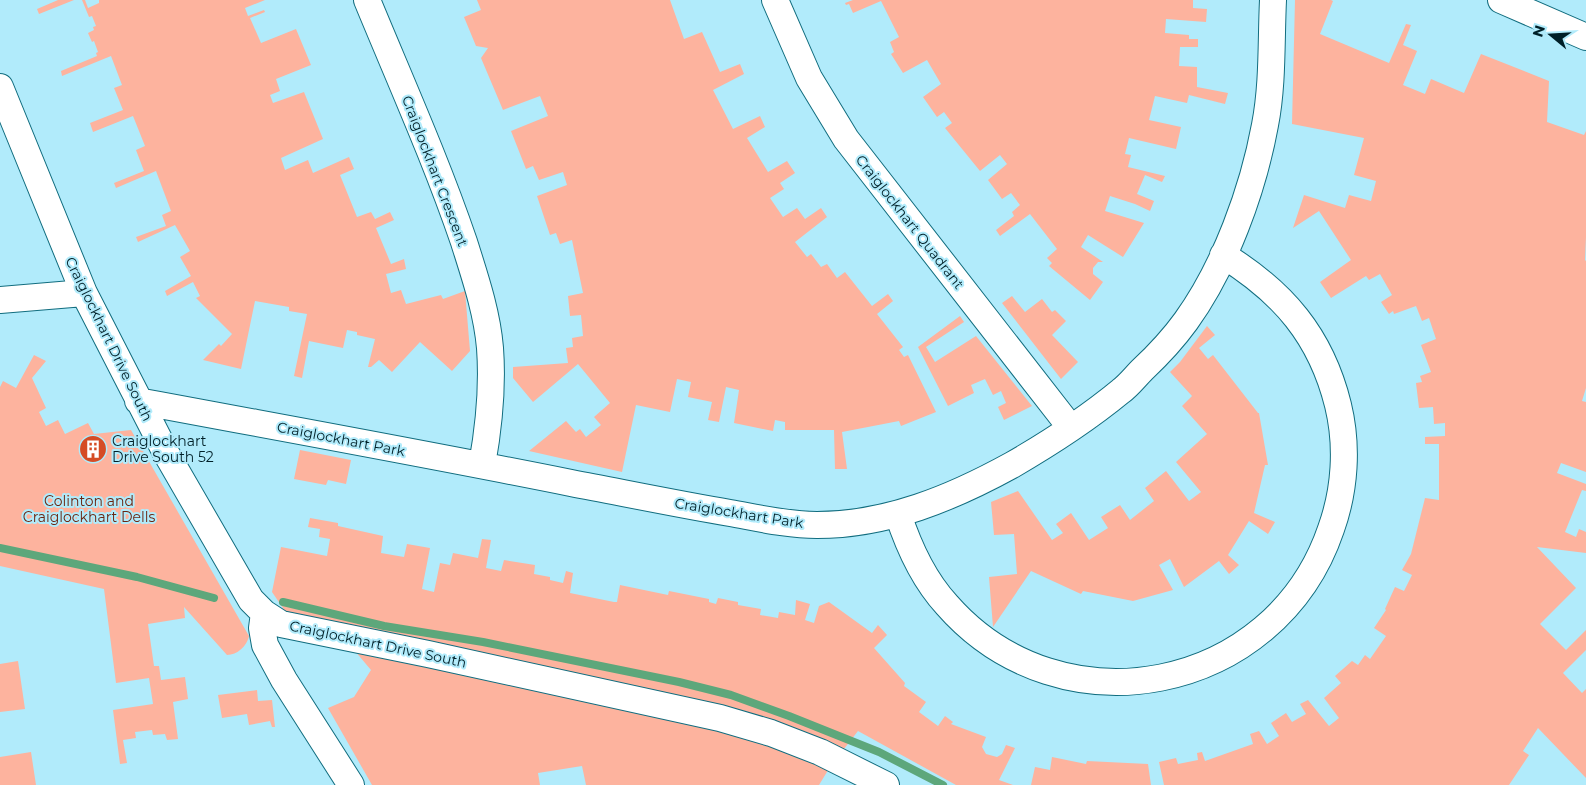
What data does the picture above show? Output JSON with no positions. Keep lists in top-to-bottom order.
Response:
{
  "streets": {
    "street": [
      "Craiglockhart Crescent",
      "Craiglockhart Quadrant",
      "Craiglockhart Drive South",
      "Craiglockhart Park"
    ]
  },
  "crossings": [
    ["Craiglockhart Crescent", "Craiglockhart Park"],
    ["Craiglockhart Quadrant", "Craiglockhart Park"],
    ["Craiglockhart Drive South", "Craiglockhart Park"]
  ],
  "parks": ["Colinton and Craiglockhart Dells"],
  "places": {
    "building": ["Craiglockhart Drive South 52"]
  },
  "north": "left"
}
